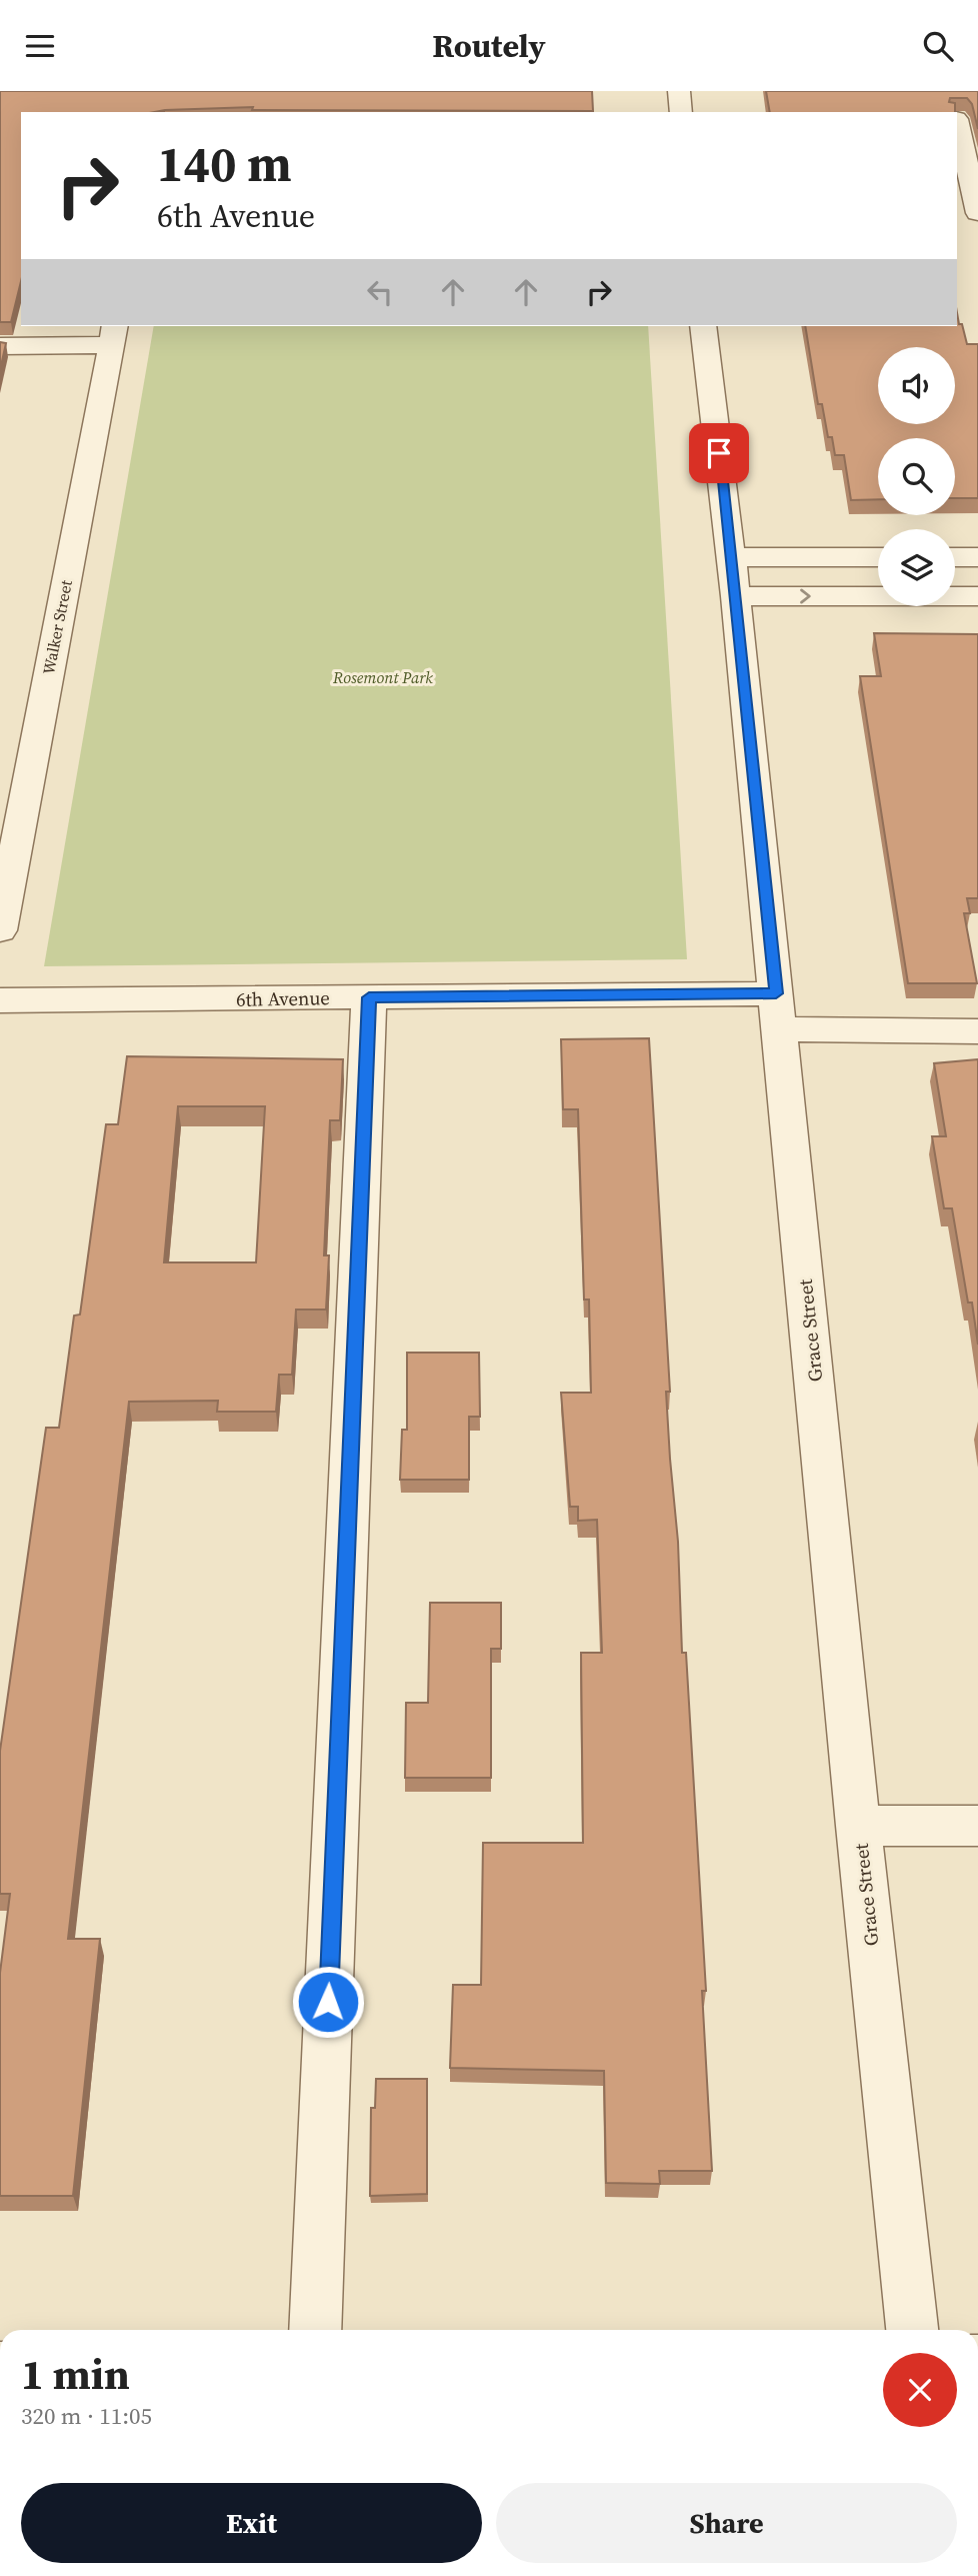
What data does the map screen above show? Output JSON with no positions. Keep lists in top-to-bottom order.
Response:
{
  "streets": {
    "street": ["Walker Street", "6th Avenue", "Grace Street"]
  },
  "crossings": [
    ["6th Avenue", "Grace Street"]
  ],
  "parks": ["Rosemont Park"],
  "page": {
    "header": "Routely",
    "turn": ["140 m", "6th Avenue"],
    "heading": ["1 min", "320 m · 11:05"],
    "buttons": ["Exit", "Share"]
  }
}
